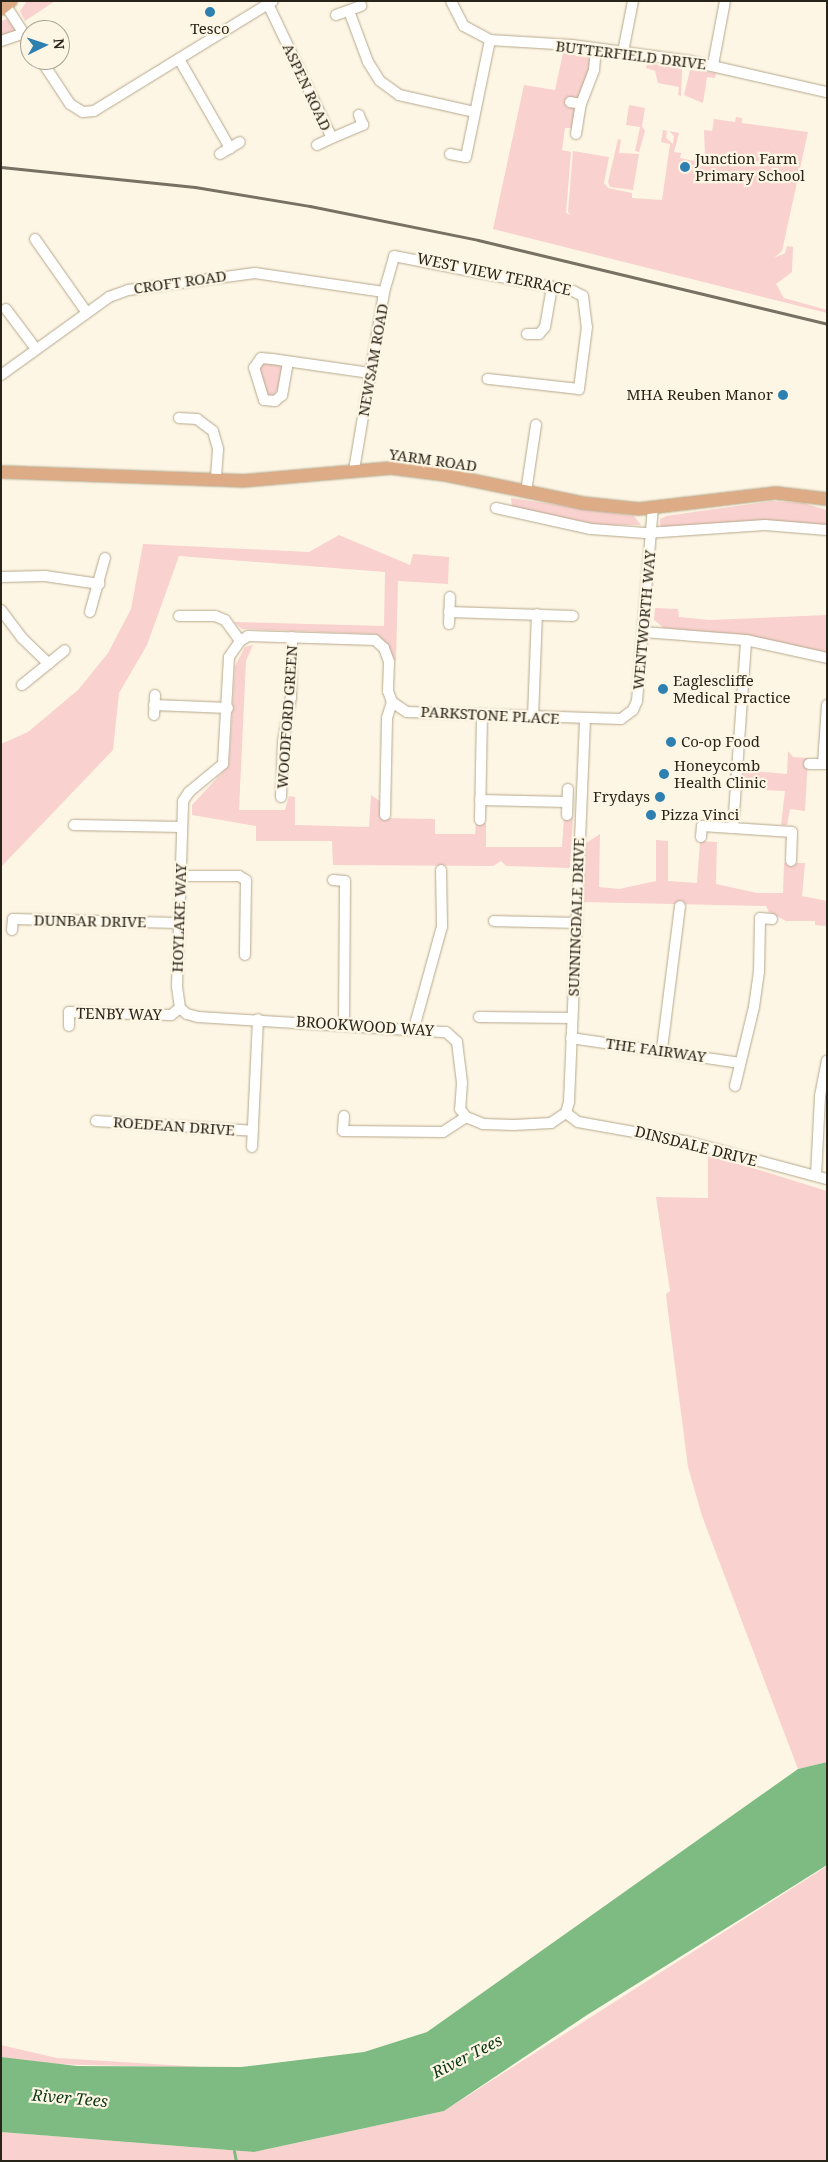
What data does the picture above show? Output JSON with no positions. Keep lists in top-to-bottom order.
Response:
{
  "streets": {
    "main road": ["YARM ROAD"],
    "street": [
      "BUTTERFIELD DRIVE",
      "ASPEN ROAD",
      "WEST VIEW TERRACE",
      "CROFT ROAD",
      "NEWSAM ROAD",
      "WENTWORTH WAY",
      "PARKSTONE PLACE",
      "WOODFORD GREEN",
      "SUNNINGDALE DRIVE",
      "HOYLAKE WAY",
      "DUNBAR DRIVE",
      "TENBY WAY",
      "BROOKWOOD WAY",
      "THE FAIRWAY",
      "ROEDEAN DRIVE",
      "DINSDALE DRIVE"
    ]
  },
  "crossings": [
    ["WEST VIEW TERRACE", "NEWSAM ROAD"],
    ["CROFT ROAD", "NEWSAM ROAD"],
    ["NEWSAM ROAD", "YARM ROAD"],
    ["YARM ROAD", "WENTWORTH WAY"],
    ["WENTWORTH WAY", "PARKSTONE PLACE"],
    ["WENTWORTH WAY", "SUNNINGDALE DRIVE"],
    ["PARKSTONE PLACE", "SUNNINGDALE DRIVE"],
    ["SUNNINGDALE DRIVE", "THE FAIRWAY"],
    ["SUNNINGDALE DRIVE", "DINSDALE DRIVE"],
    ["HOYLAKE WAY", "DUNBAR DRIVE"],
    ["HOYLAKE WAY", "TENBY WAY"],
    ["HOYLAKE WAY", "BROOKWOOD WAY"],
    ["TENBY WAY", "BROOKWOOD WAY"],
    ["BROOKWOOD WAY", "ROEDEAN DRIVE"]
  ],
  "water": ["River Tees"],
  "places": [
    "Tesco",
    "Junction Farm Primary School",
    "MHA Reuben Manor",
    "Eaglescliffe Medical Practice",
    "Co-op Food",
    "Honeycomb Health Clinic",
    "Frydays",
    "Pizza Vinci"
  ],
  "north": "right"
}
